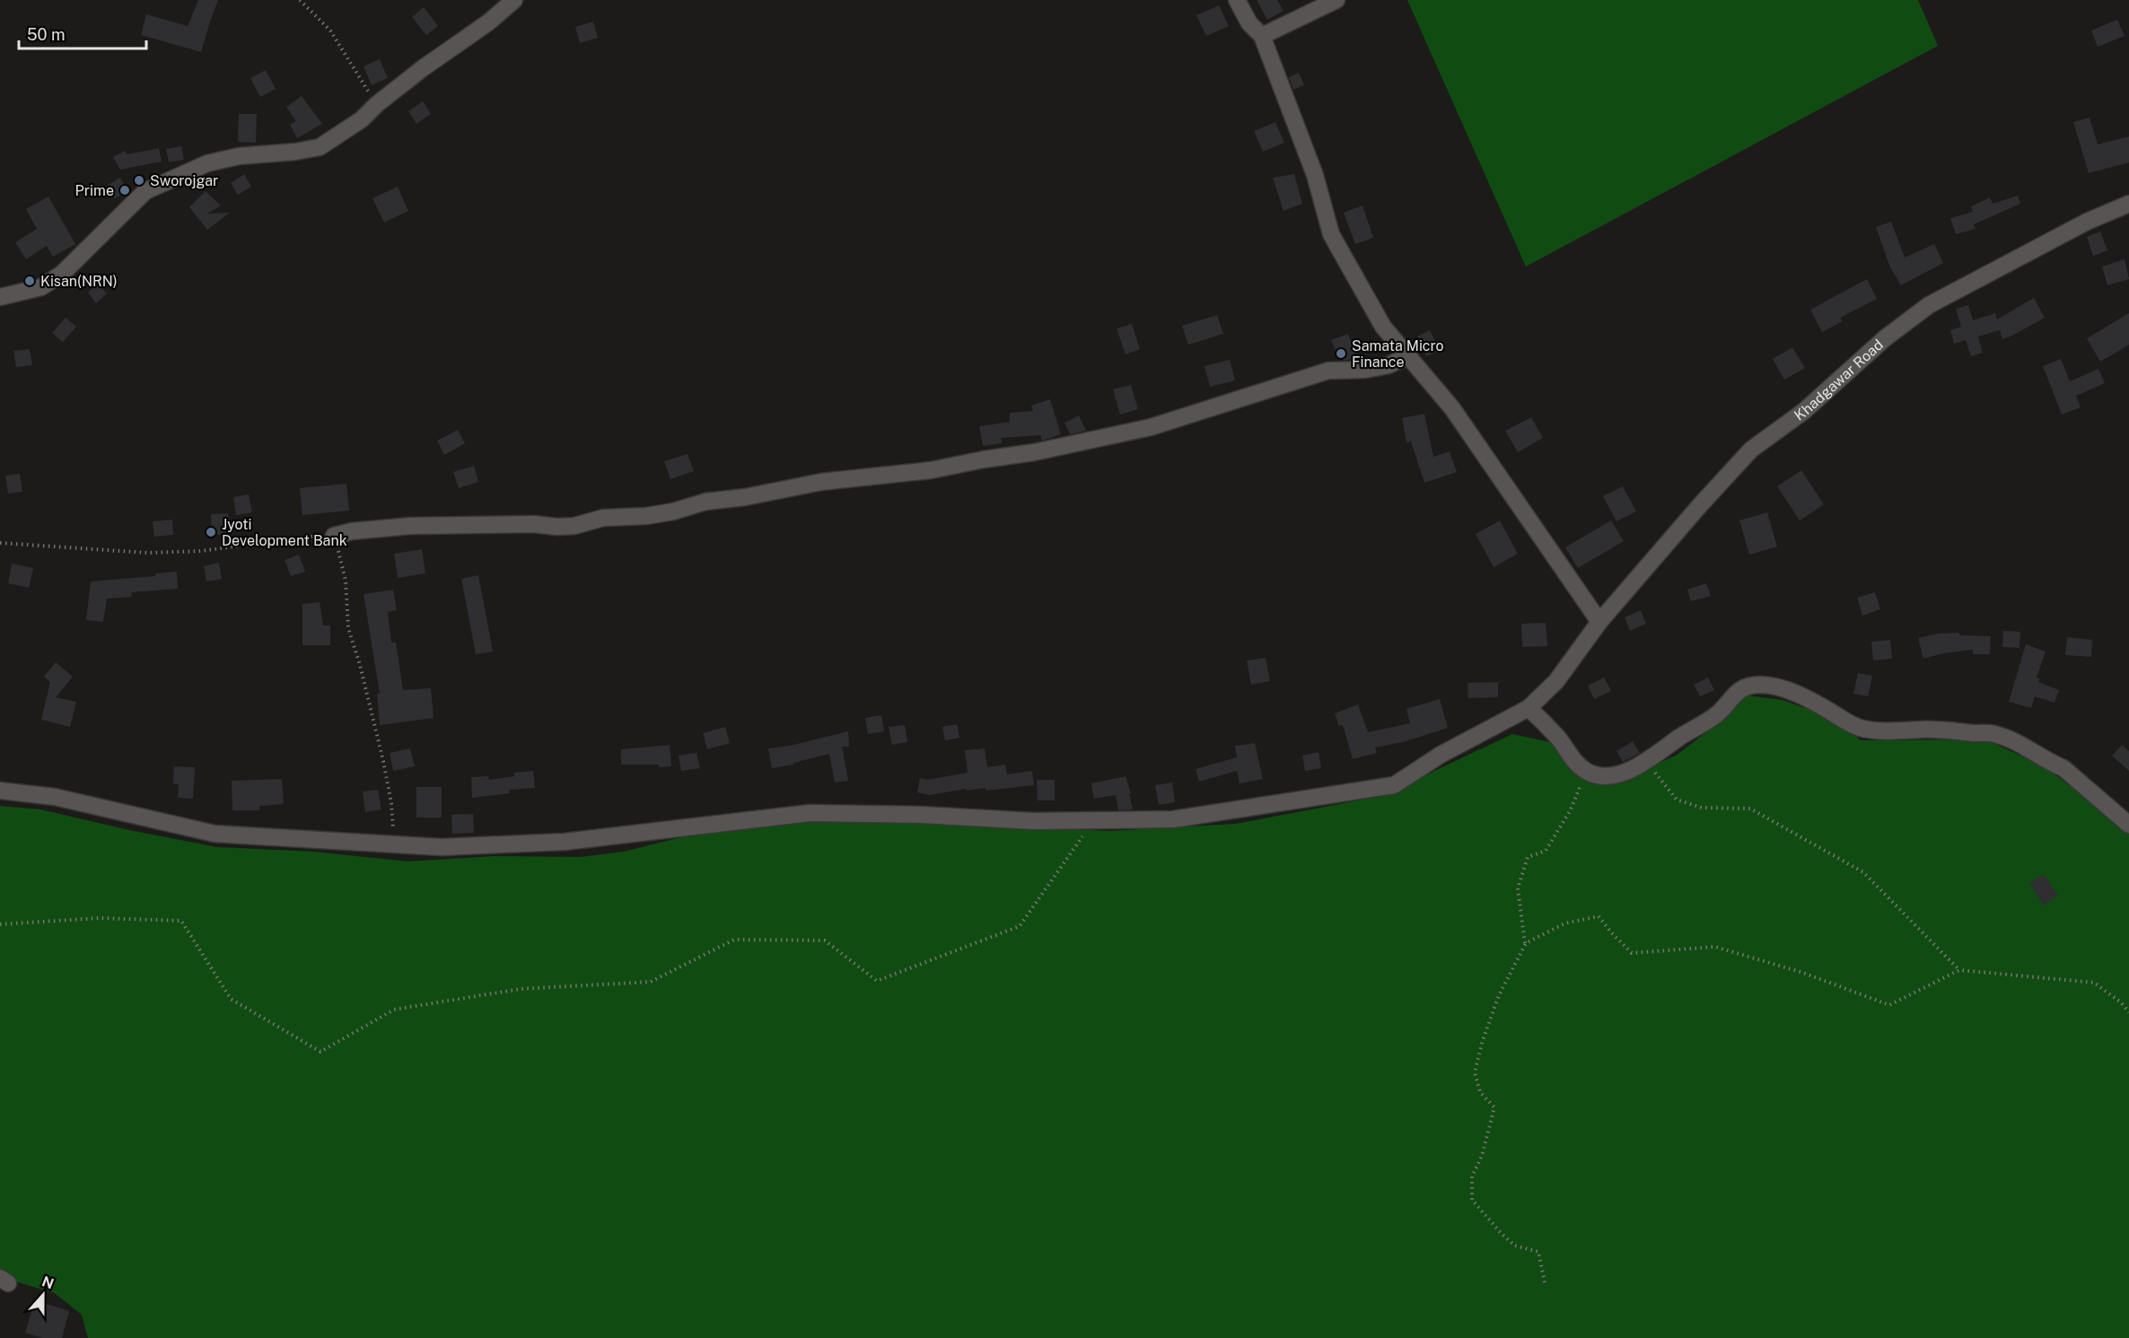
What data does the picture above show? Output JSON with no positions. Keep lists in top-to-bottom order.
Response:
{
  "streets": {
    "street": ["Khadgawar Road"]
  },
  "places": [
    "Sworojgar",
    "Prime",
    "Kisan(NRN)",
    "Samata Micro Finance",
    "Jyoti Development Bank"
  ],
  "scale_bar": "50 m",
  "north": "top"
}
